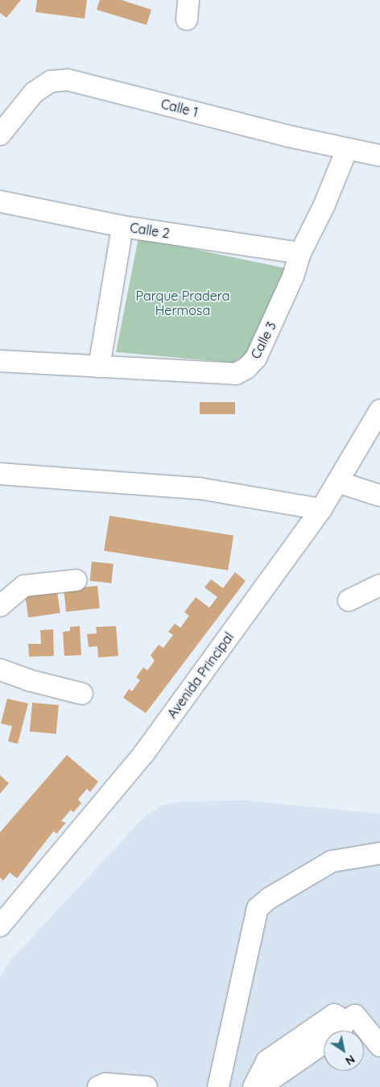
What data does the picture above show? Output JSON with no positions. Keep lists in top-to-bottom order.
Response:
{
  "streets": {
    "street": [
      "Calle 1",
      "Calle 2",
      "Calle 3",
      "Avenida Principal"
    ]
  },
  "crossings": [
    ["Calle 1", "Calle 3"],
    ["Calle 2", "Calle 3"]
  ],
  "parks": ["Parque Pradera Hermosa"],
  "north": "bottom right"
}
